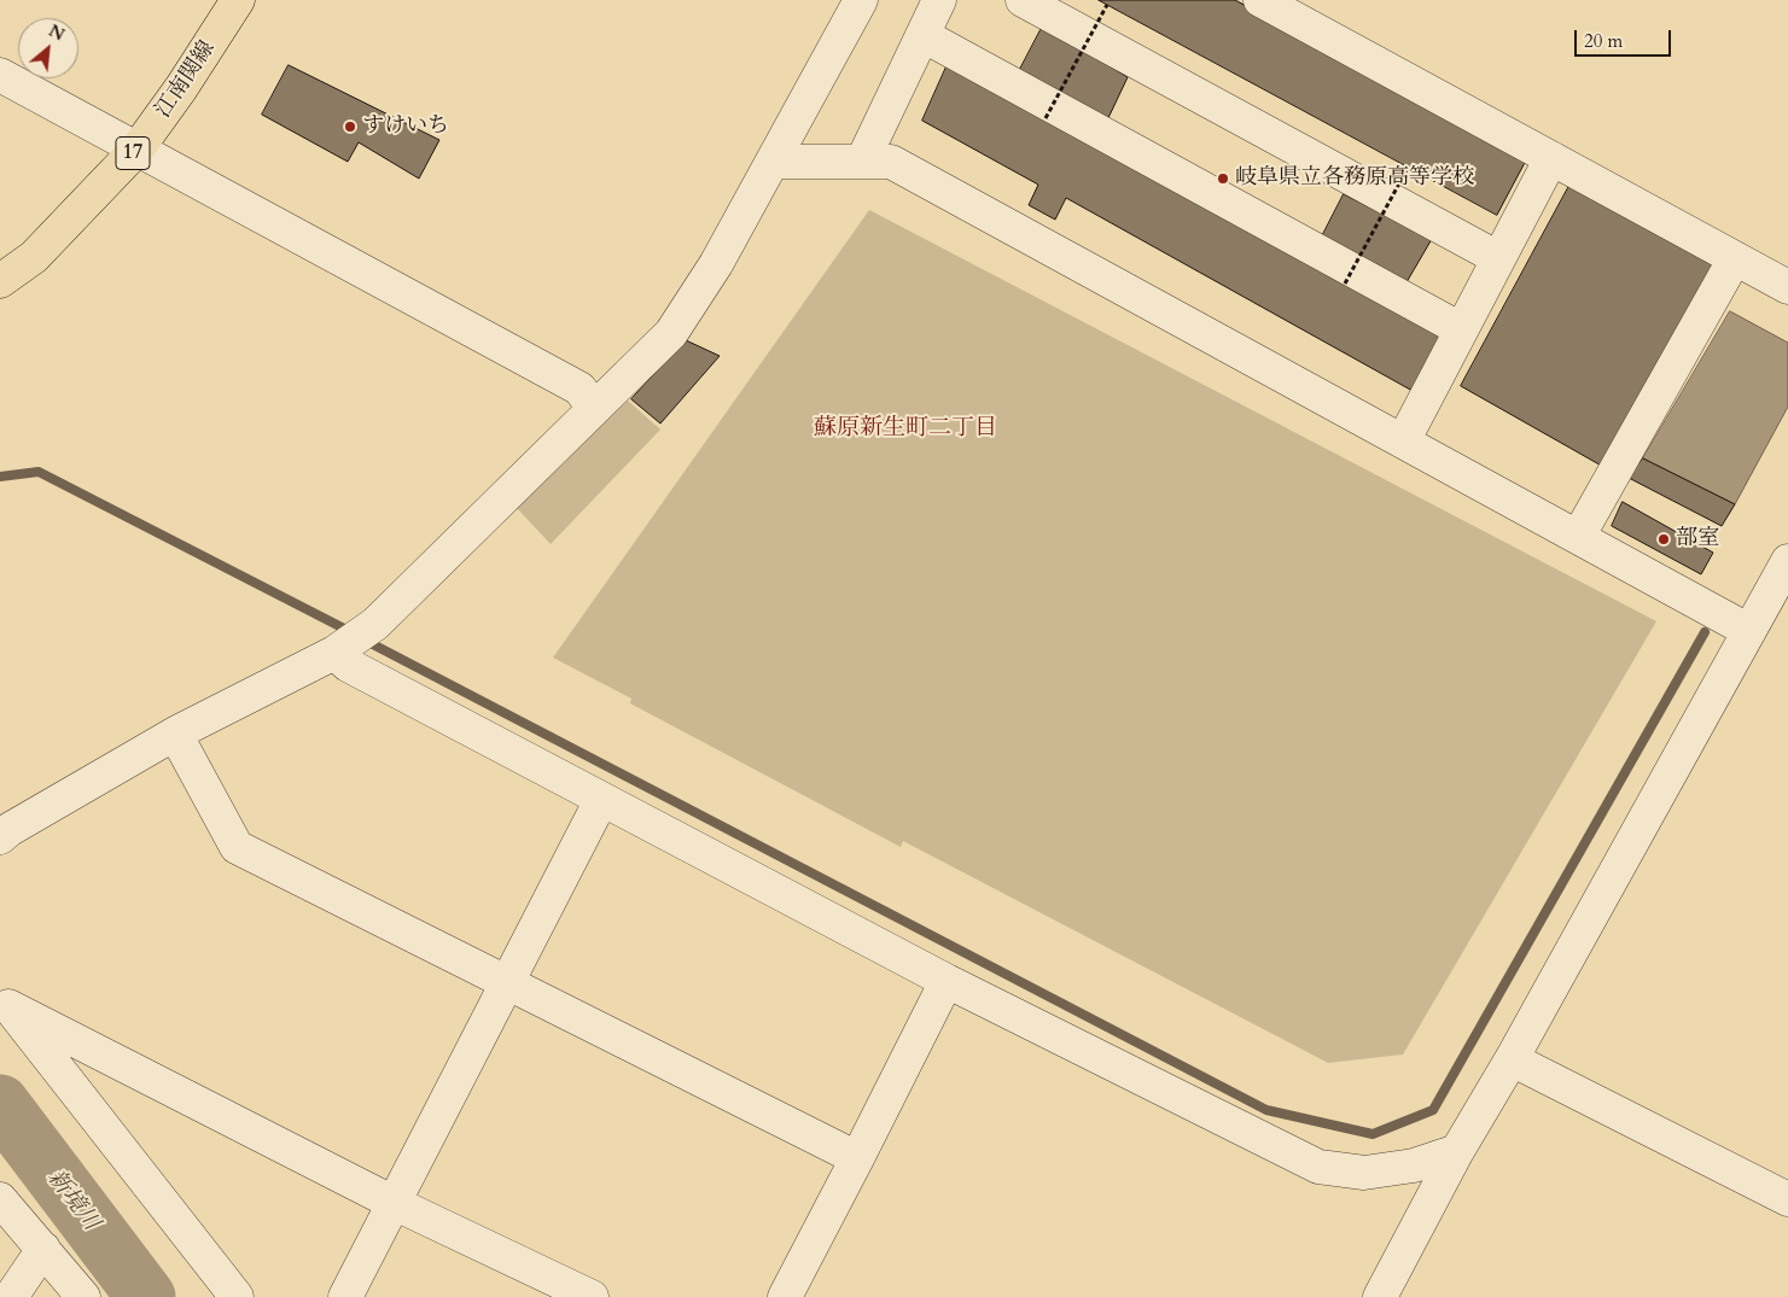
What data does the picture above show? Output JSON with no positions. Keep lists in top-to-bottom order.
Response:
{
  "streets": {
    "main road": ["江南関線", "17"]
  },
  "districts": ["蘇原新生町二丁目"],
  "water": ["新境川"],
  "places": ["すけいち", "岐阜県立各務原高等学校", "部室"],
  "scale_bar": "20 m",
  "north": "top right"
}
